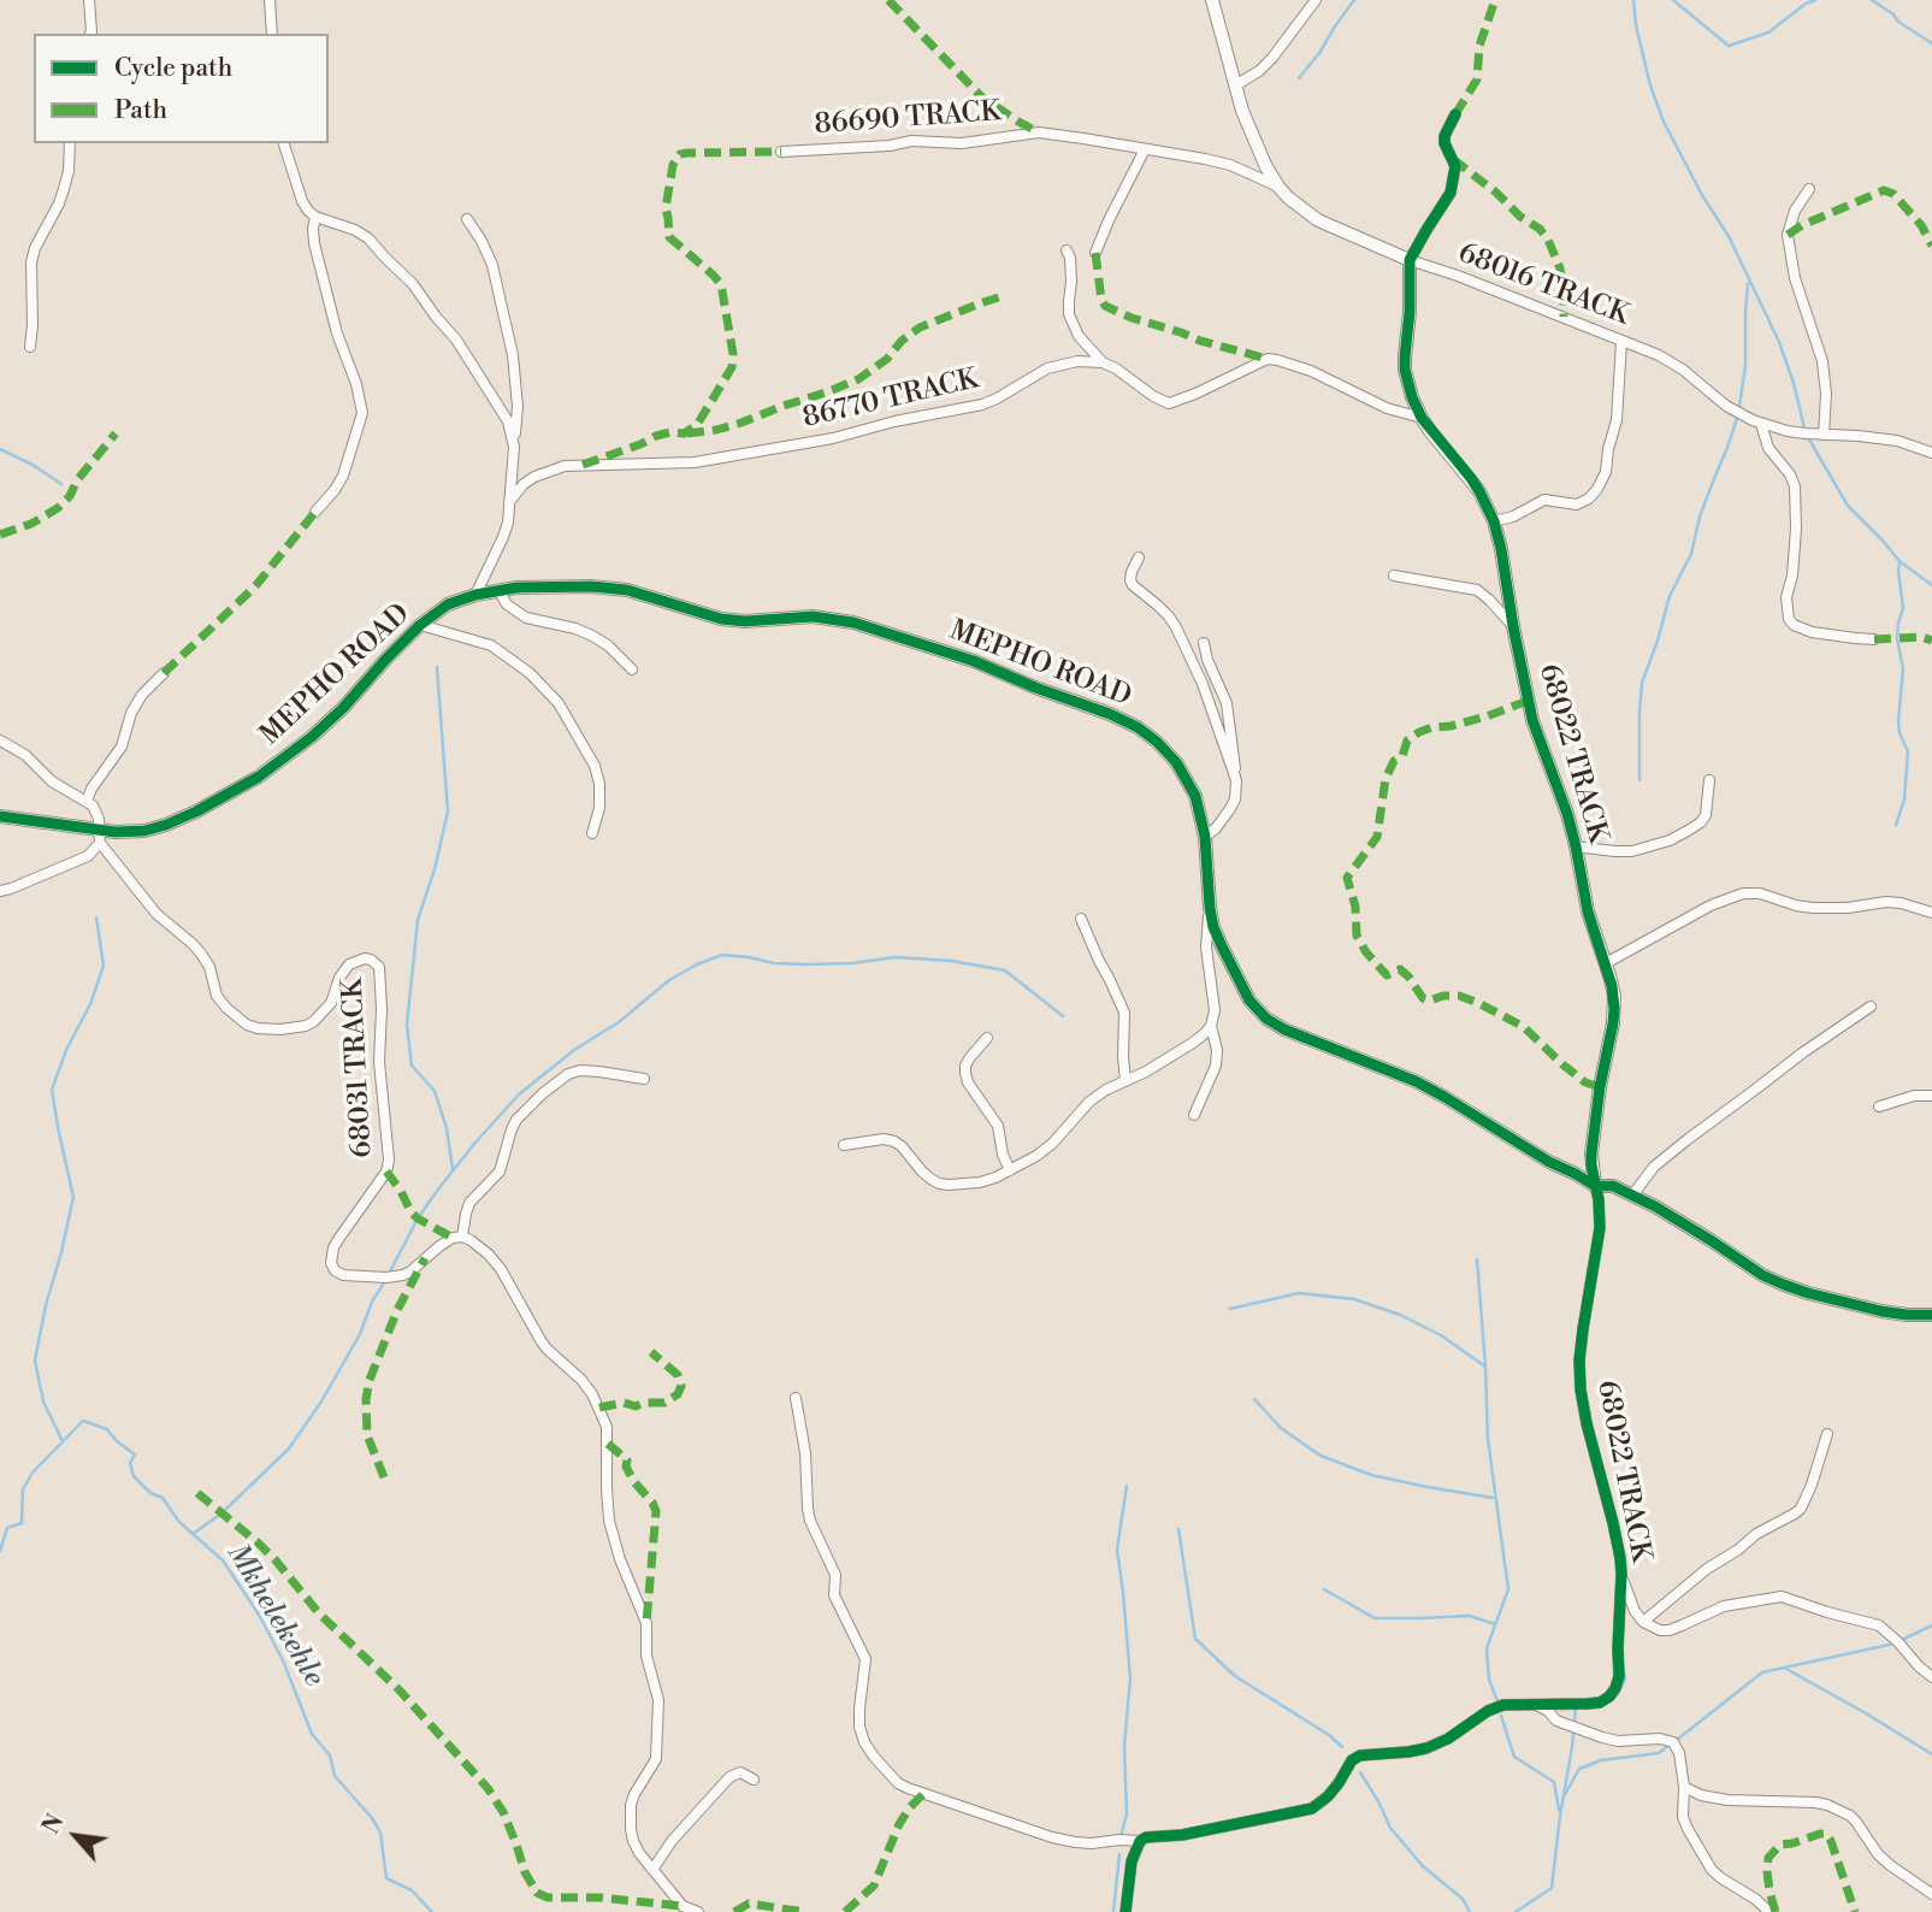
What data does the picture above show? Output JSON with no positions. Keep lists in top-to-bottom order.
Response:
{
  "streets": {
    "street": [
      "86690 TRACK",
      "68016 TRACK",
      "86770 TRACK",
      "MEPHO ROAD",
      "68022 TRACK",
      "68031 TRACK"
    ]
  },
  "crossings": [
    ["86690 TRACK", "68016 TRACK"],
    ["68016 TRACK", "68022 TRACK"],
    ["MEPHO ROAD", "68022 TRACK"],
    ["MEPHO ROAD", "68031 TRACK"]
  ],
  "water": ["Mkhelekehle"],
  "legend": ["Cycle path", "Path"],
  "north": "top left"
}
